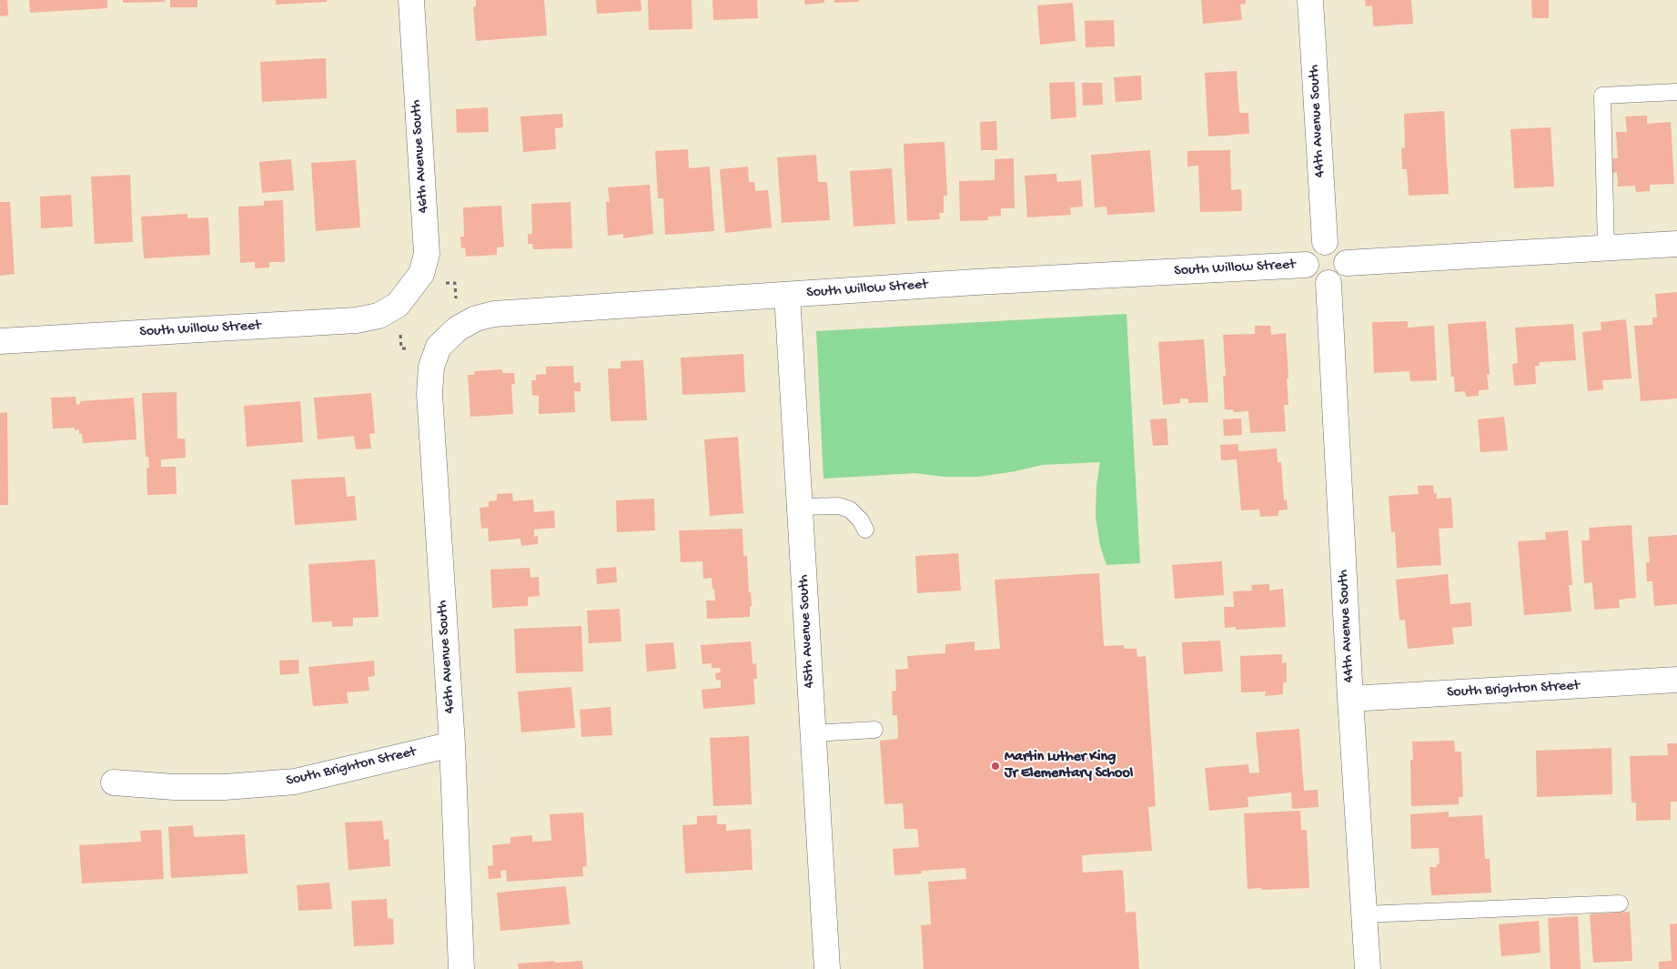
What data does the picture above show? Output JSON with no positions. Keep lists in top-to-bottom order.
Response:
{
  "streets": {
    "street": [
      "44th Avenue South",
      "46th Avenue South",
      "South Willow Street",
      "45th Avenue South",
      "South Brighton Street"
    ]
  },
  "crossings": [
    ["44th Avenue South", "South Willow Street"],
    ["44th Avenue South", "South Brighton Street"],
    ["46th Avenue South", "South Willow Street"],
    ["46th Avenue South", "South Brighton Street"],
    ["South Willow Street", "45th Avenue South"]
  ],
  "places": ["Martin Luther King Jr Elementary School"]
}
